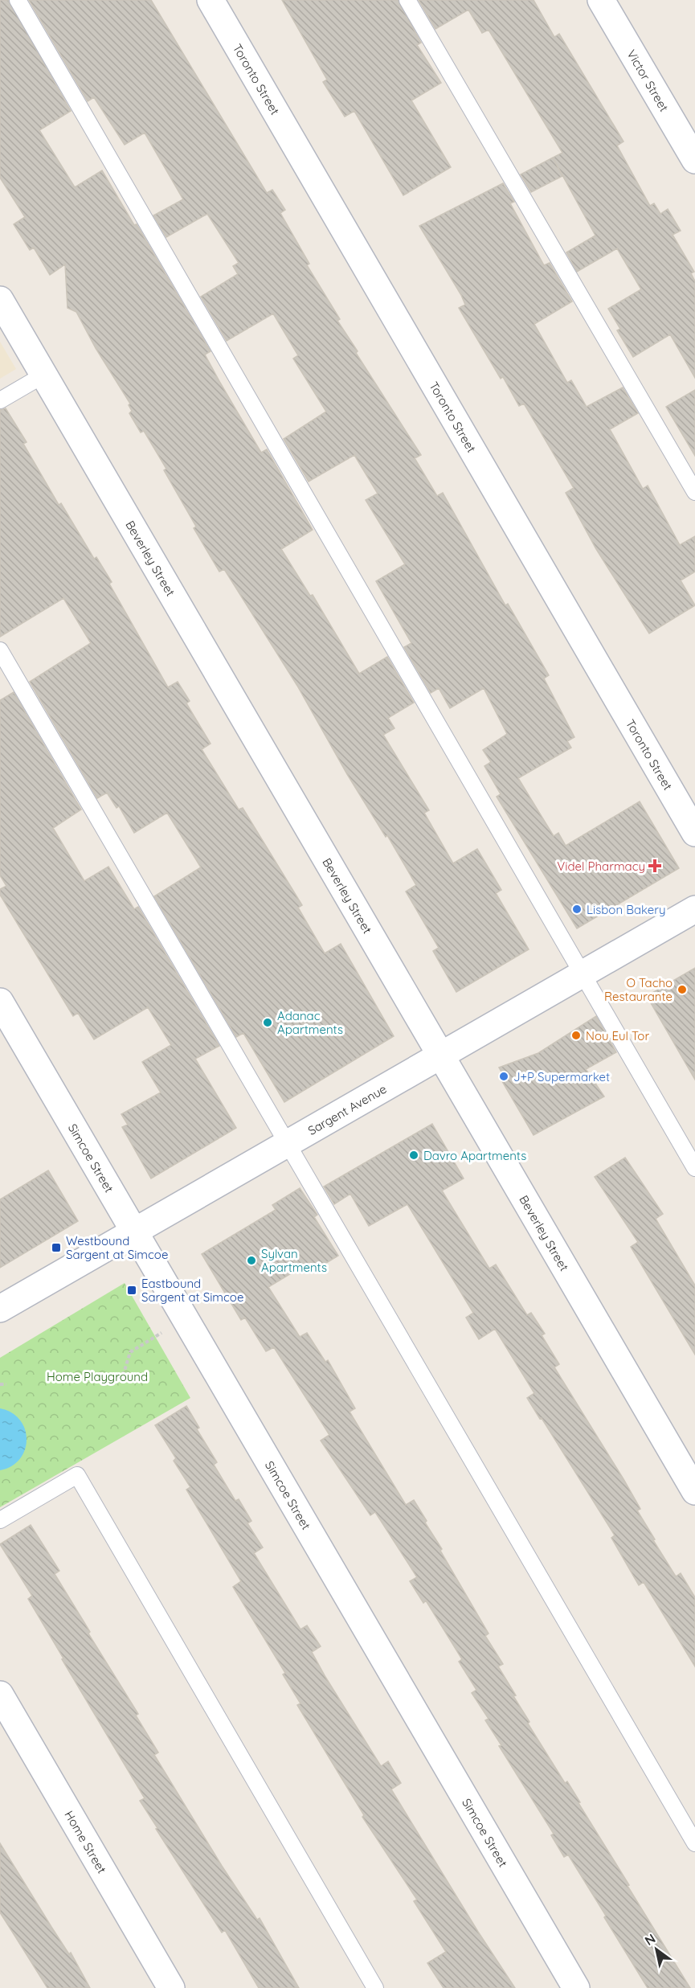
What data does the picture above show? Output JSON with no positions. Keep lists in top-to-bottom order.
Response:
{
  "streets": {
    "street": [
      "Toronto Street",
      "Victor Street",
      "Beverley Street",
      "Sargent Avenue",
      "Simcoe Street",
      "Home Street"
    ]
  },
  "crossings": [
    ["Beverley Street", "Sargent Avenue"],
    ["Sargent Avenue", "Simcoe Street"]
  ],
  "parks": ["Home Playground"],
  "places": {
    "health": ["Videl Pharmacy"],
    "other": [
      "Lisbon Bakery",
      "O Tacho Restaurante",
      "Adanac Apartments",
      "Nou Eul Tor",
      "J+P Supermarket",
      "Davro Apartments",
      "Sylvan Apartments"
    ],
    "transit": ["Westbound Sargent at Simcoe", "Eastbound Sargent at Simcoe"]
  },
  "north": "top left"
}
